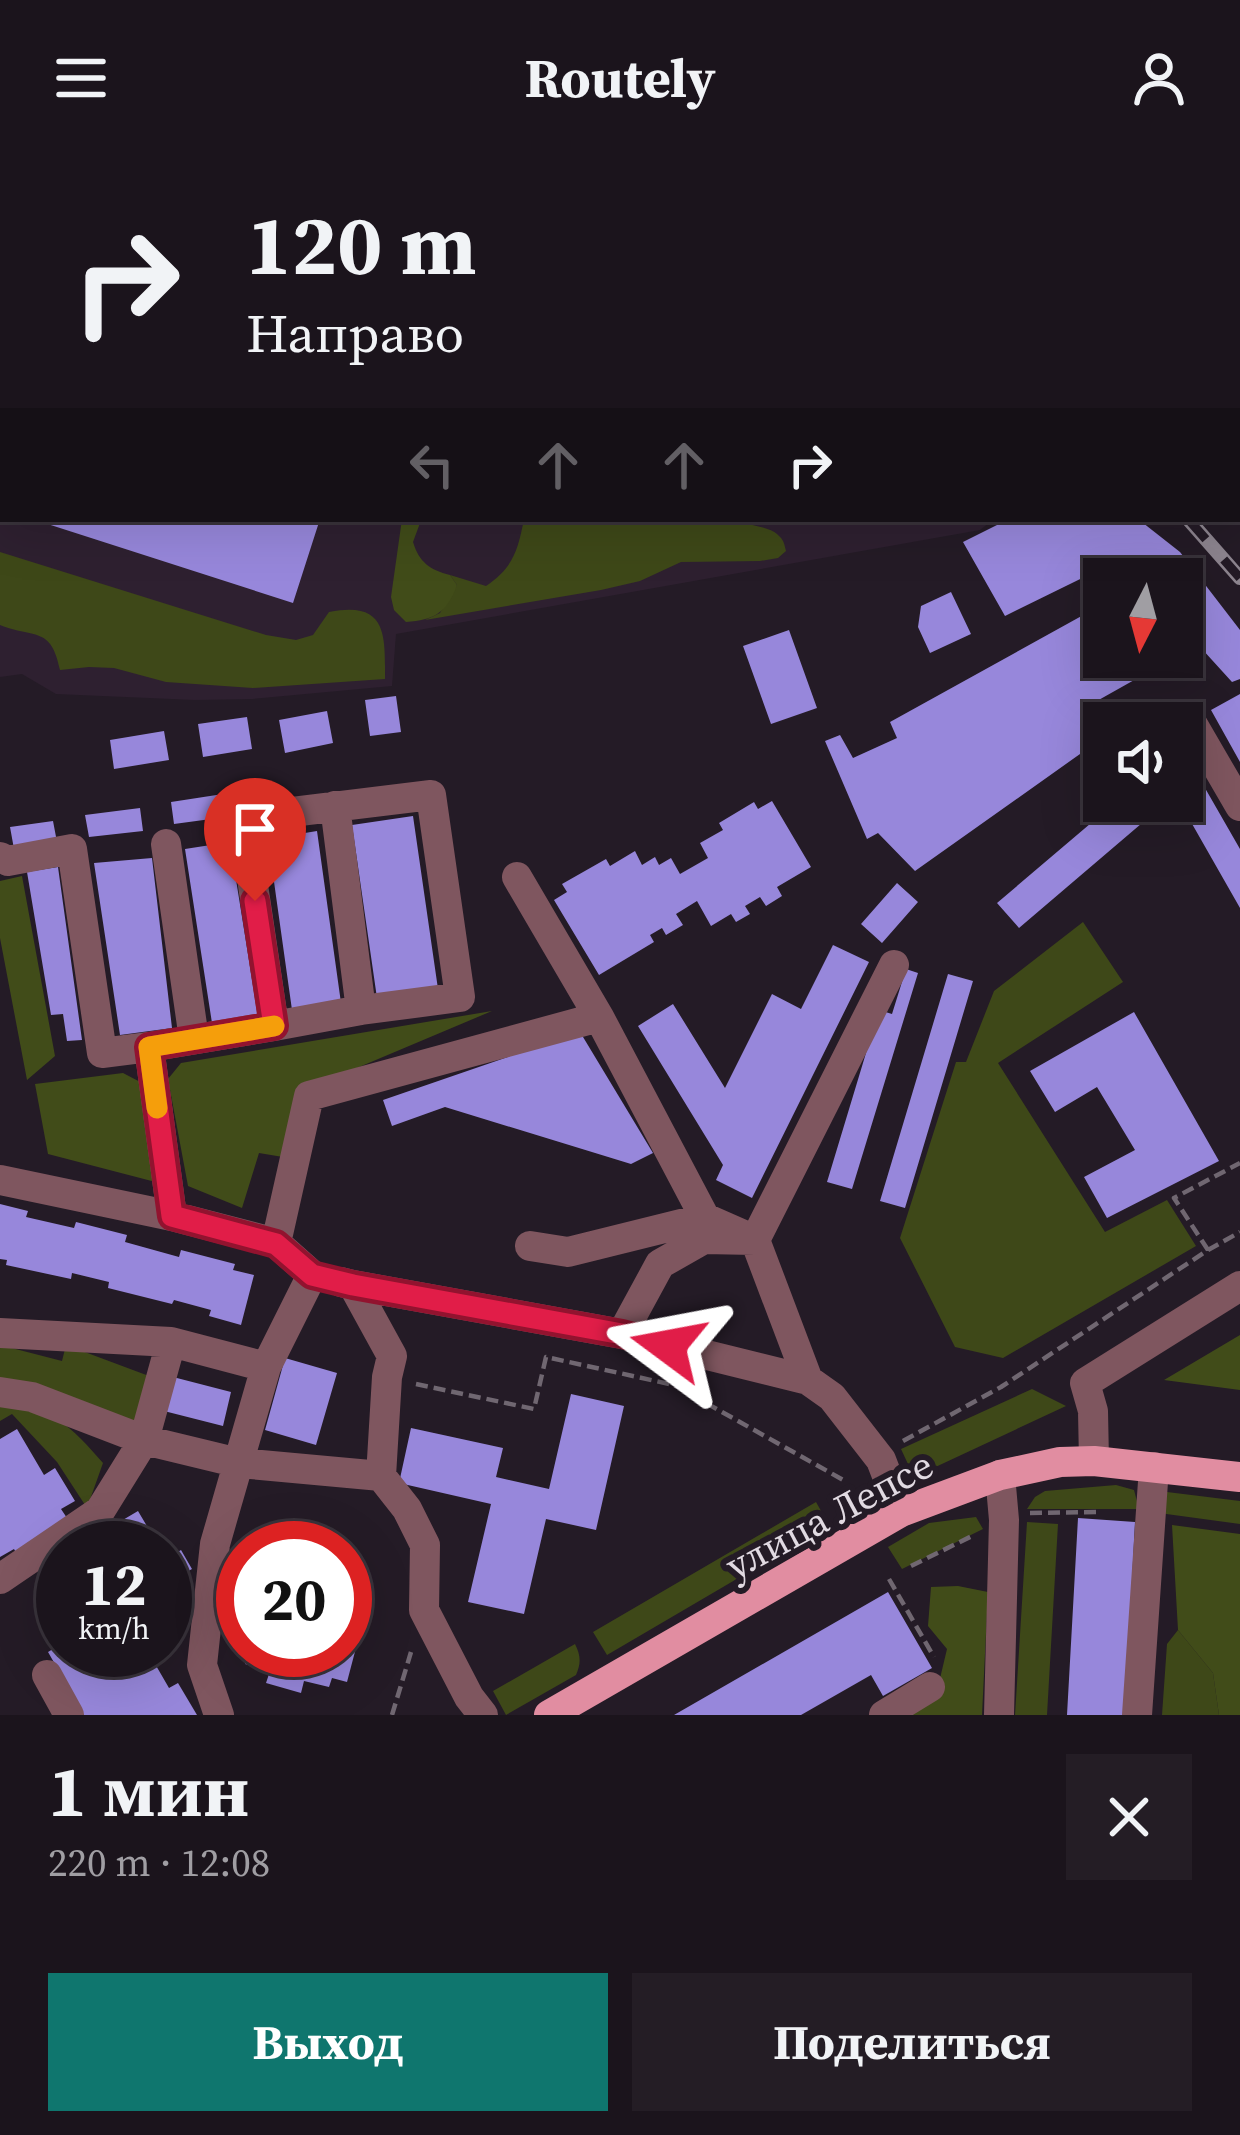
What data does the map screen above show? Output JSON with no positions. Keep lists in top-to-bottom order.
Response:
{
  "streets": {
    "main road": ["улица Лепсе"]
  },
  "north": "bottom",
  "page": {
    "header": "Routely",
    "turn": ["120 m", "Направо"],
    "speed": "12 km/h",
    "limit": "20",
    "heading": ["1 мин", "220 m · 12:08"],
    "buttons": ["Выход", "Поделиться"]
  }
}
